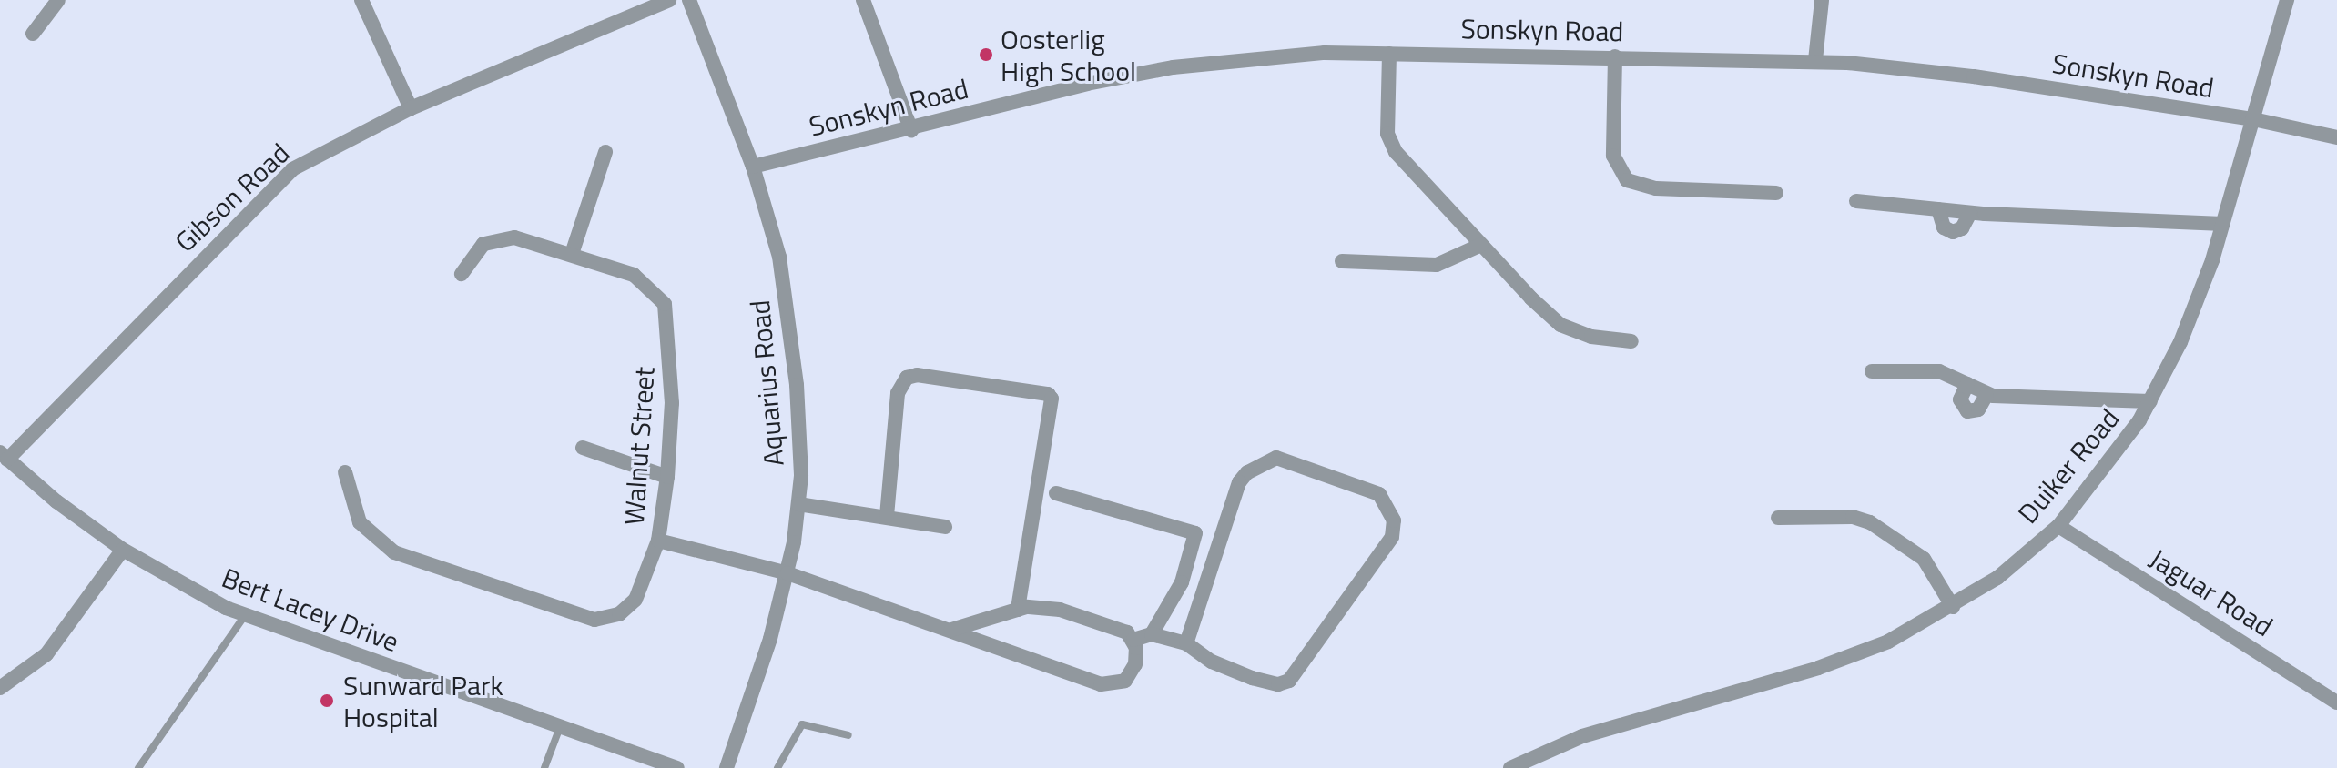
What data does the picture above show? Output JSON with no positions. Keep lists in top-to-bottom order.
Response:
{
  "streets": {
    "street": [
      "Sonskyn Road",
      "Gibson Road",
      "Aquarius Road",
      "Walnut Street",
      "Duiker Road",
      "Jaguar Road",
      "Bert Lacey Drive"
    ]
  },
  "crossings": [
    ["Sonskyn Road", "Aquarius Road"],
    ["Sonskyn Road", "Duiker Road"],
    ["Gibson Road", "Bert Lacey Drive"],
    ["Duiker Road", "Jaguar Road"]
  ],
  "places": ["Oosterlig High School", "Sunward Park Hospital"]
}
